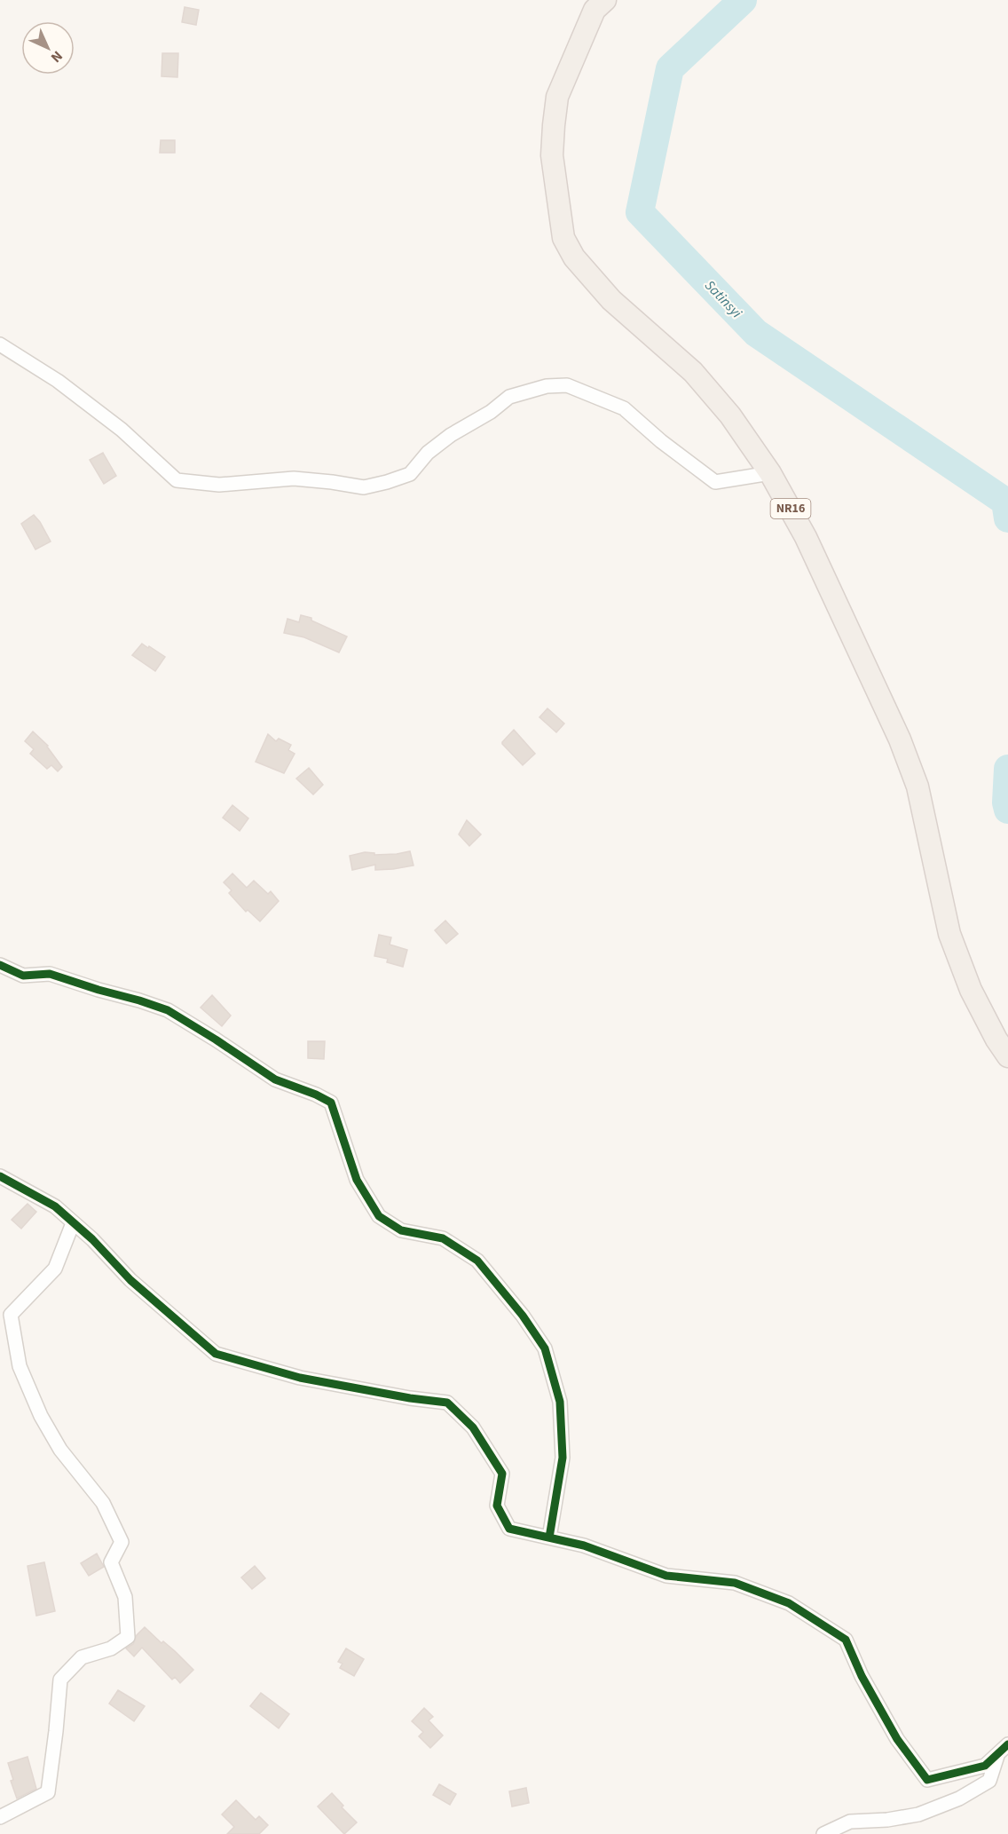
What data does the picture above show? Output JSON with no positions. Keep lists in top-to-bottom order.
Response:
{
  "streets": {
    "main road": ["NR16"]
  },
  "water": ["Satinsyi"],
  "north": "bottom right"
}
